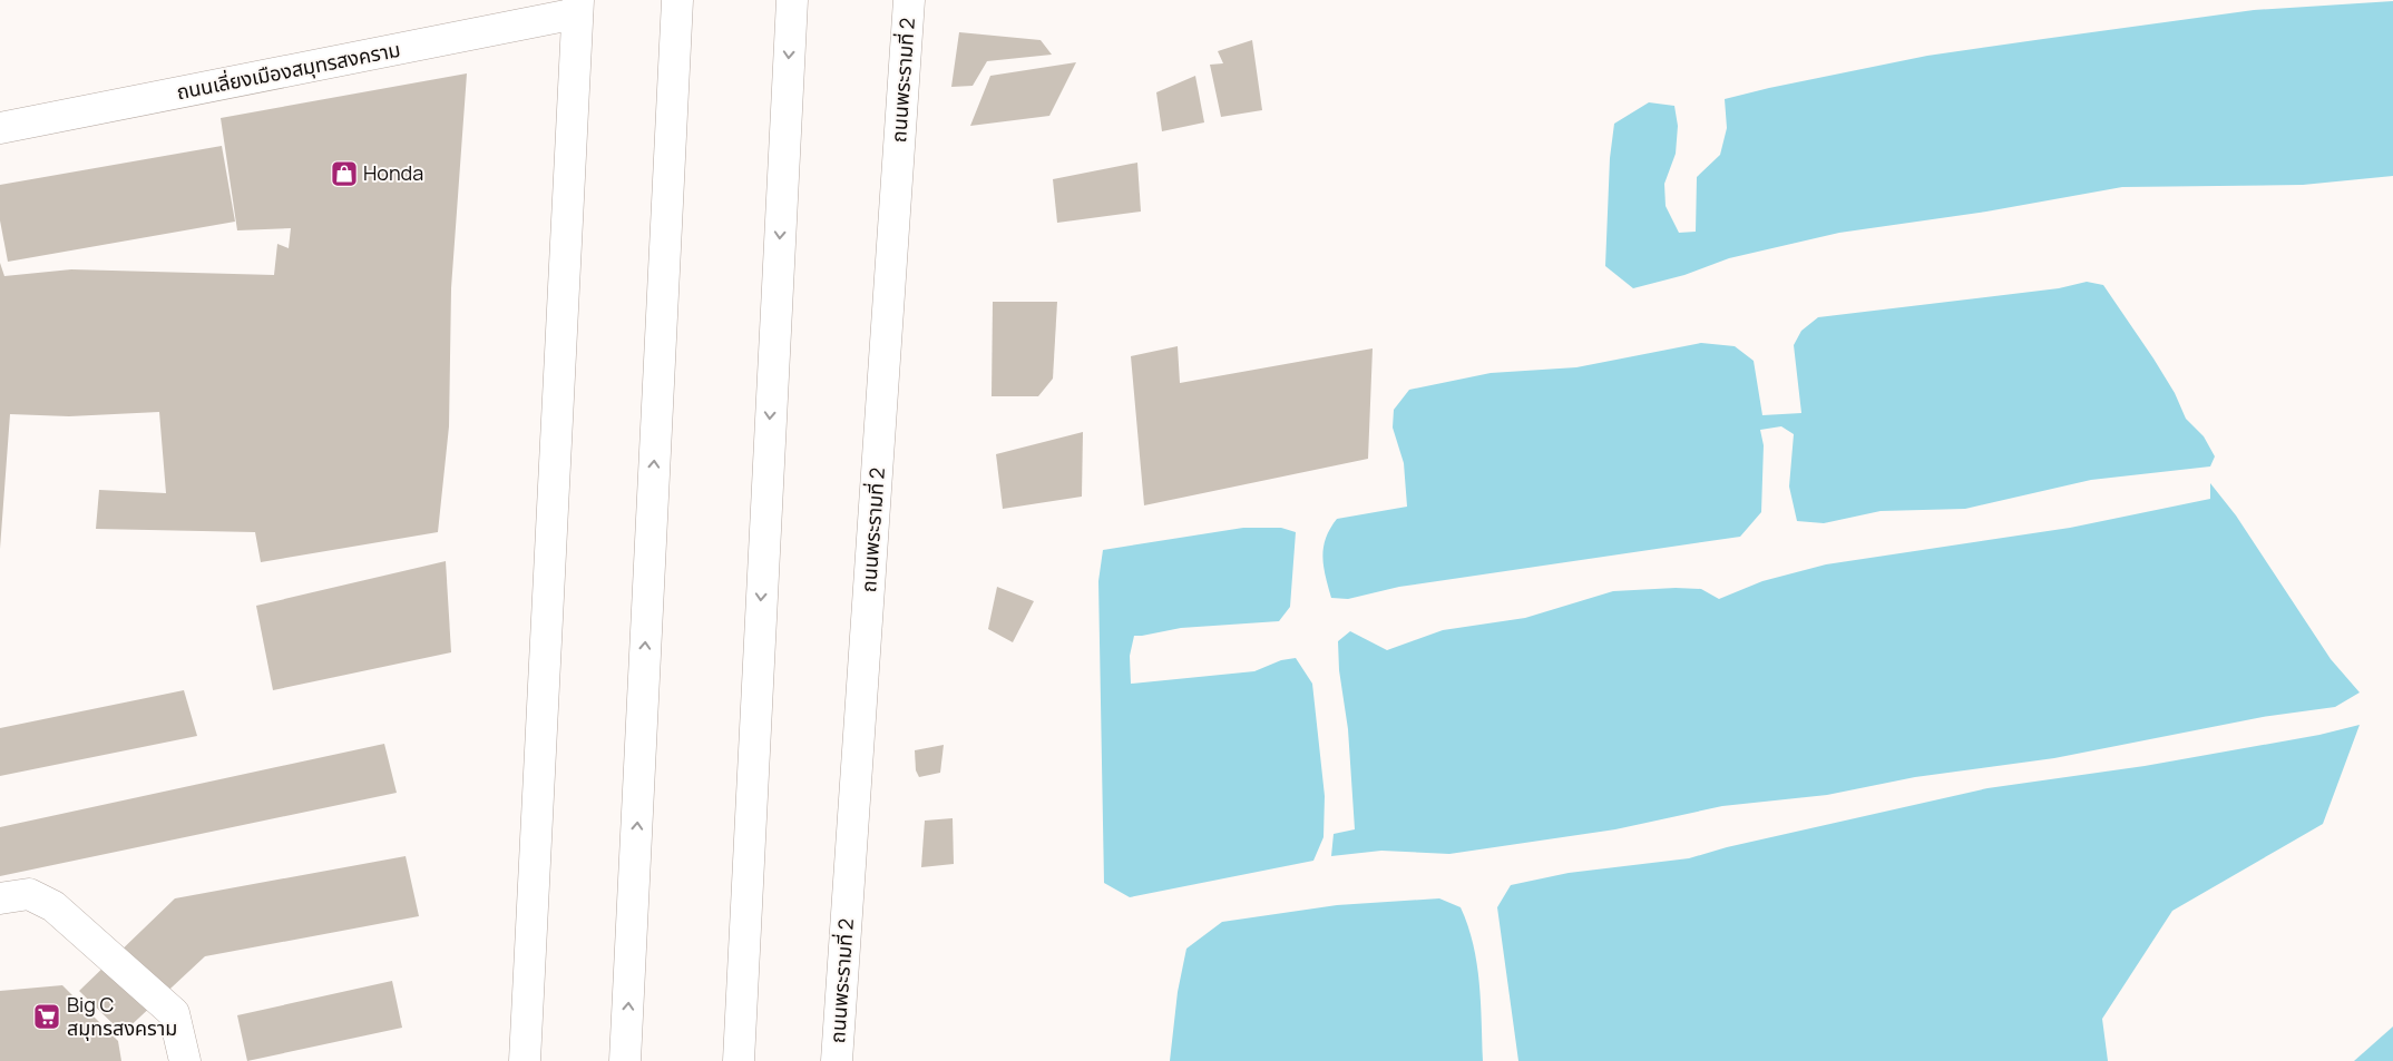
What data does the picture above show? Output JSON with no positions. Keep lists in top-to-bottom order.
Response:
{
  "streets": {
    "main road": ["ถนนเลี่ยงเมืองสมุทรสงคราม", "ถนนพระรามที่ 2"]
  },
  "places": {
    "shop": ["Honda"],
    "supermarket": ["Big C สมุทรสงคราม"]
  }
}
